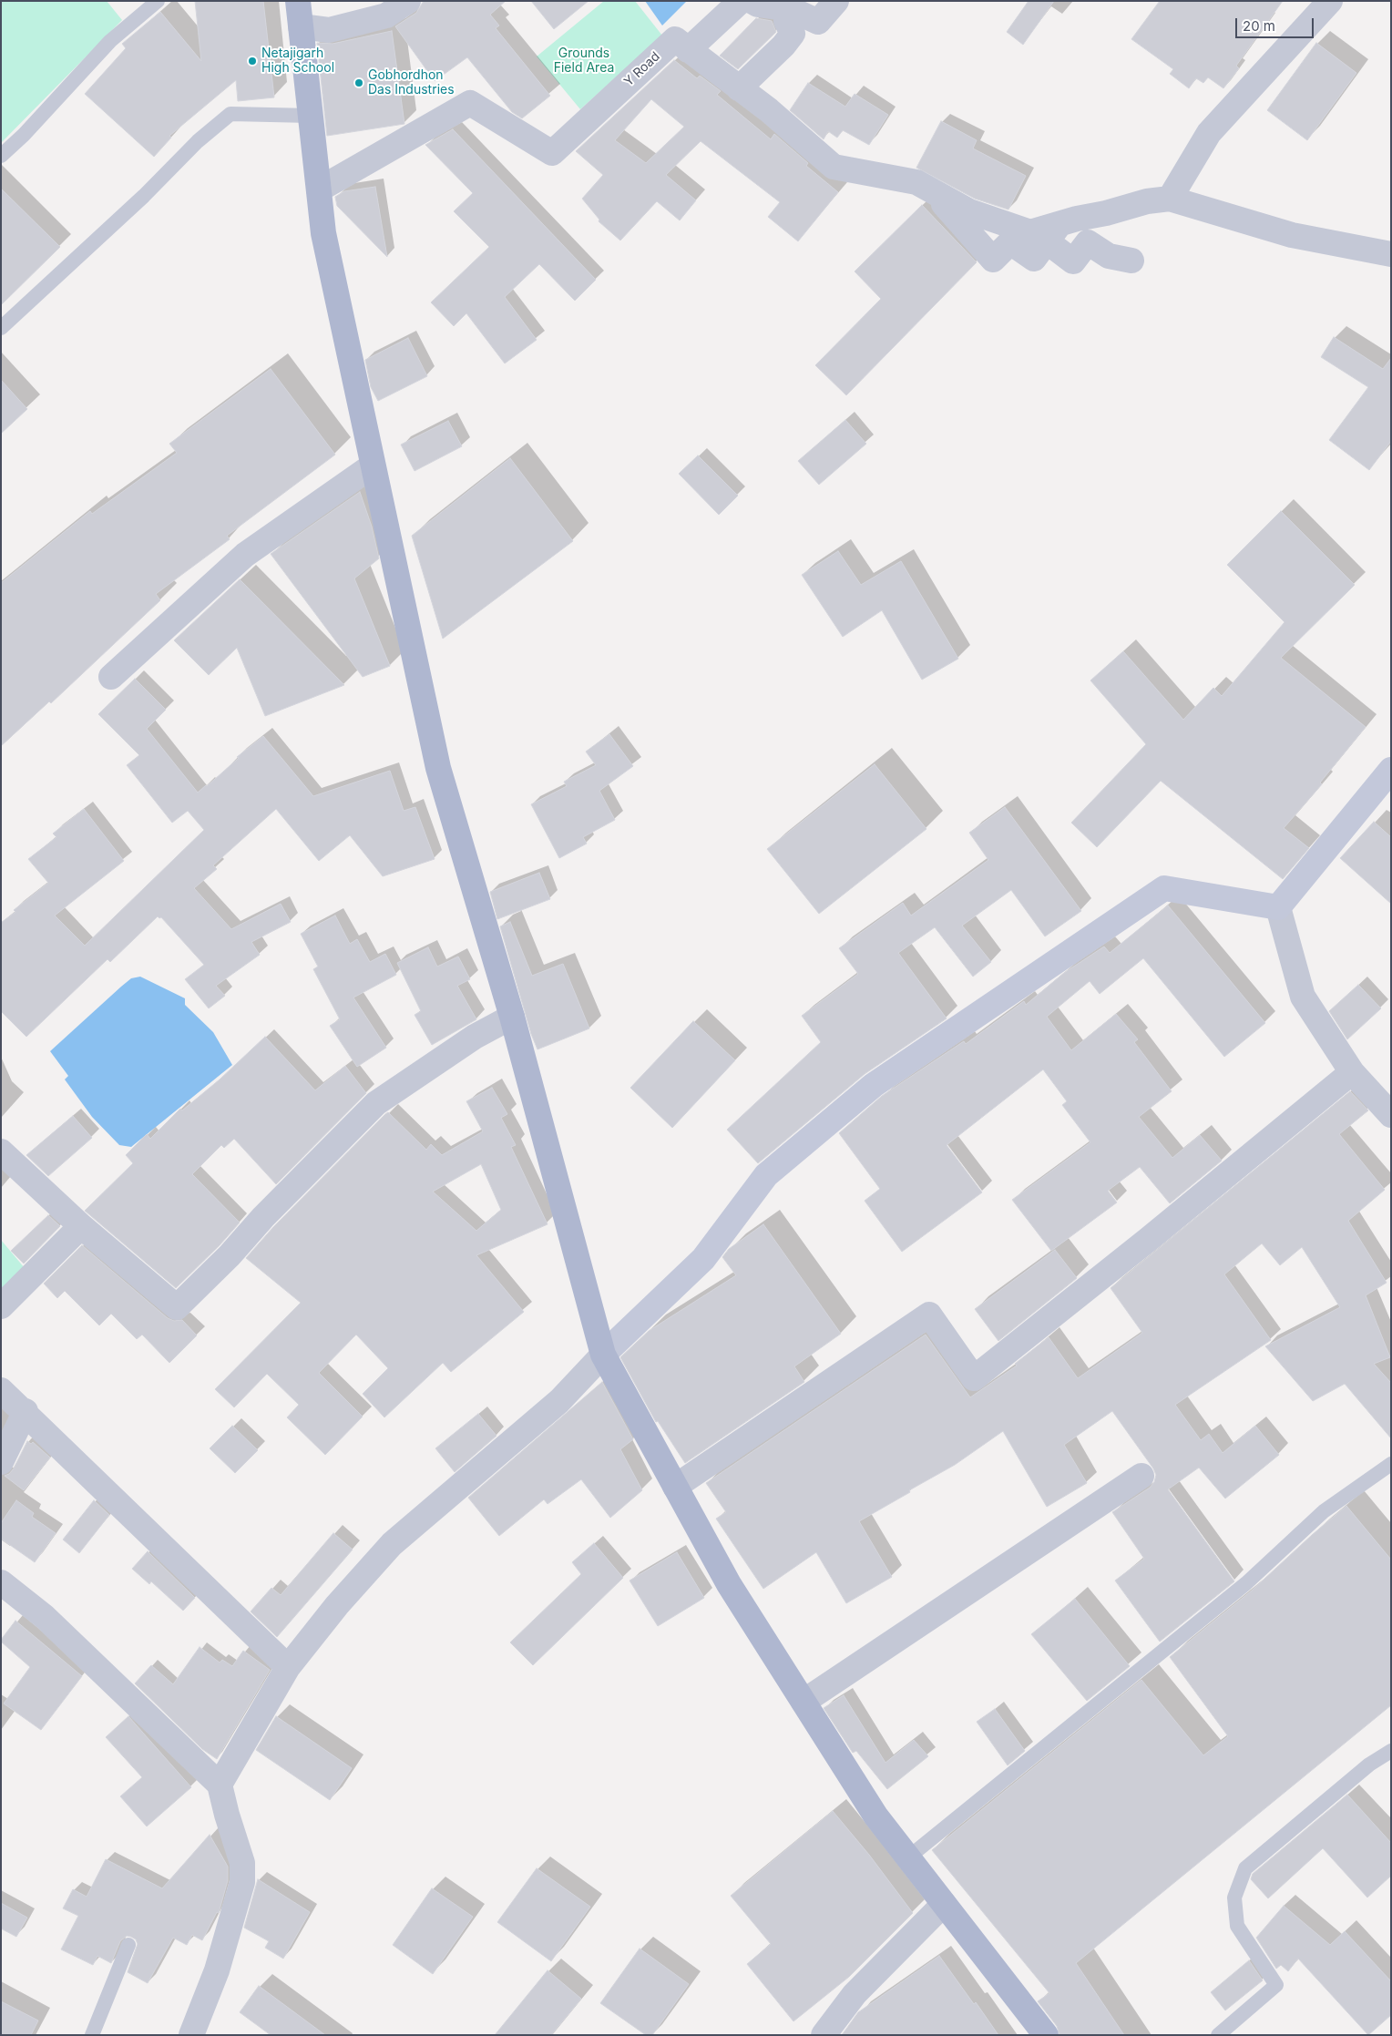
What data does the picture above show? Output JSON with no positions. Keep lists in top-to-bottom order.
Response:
{
  "streets": {
    "street": ["Y Road"]
  },
  "parks": ["Grounds Field Area"],
  "places": ["Netajigarh High School", "Gobhordhon Das Industries"],
  "scale_bar": "20 m"
}
